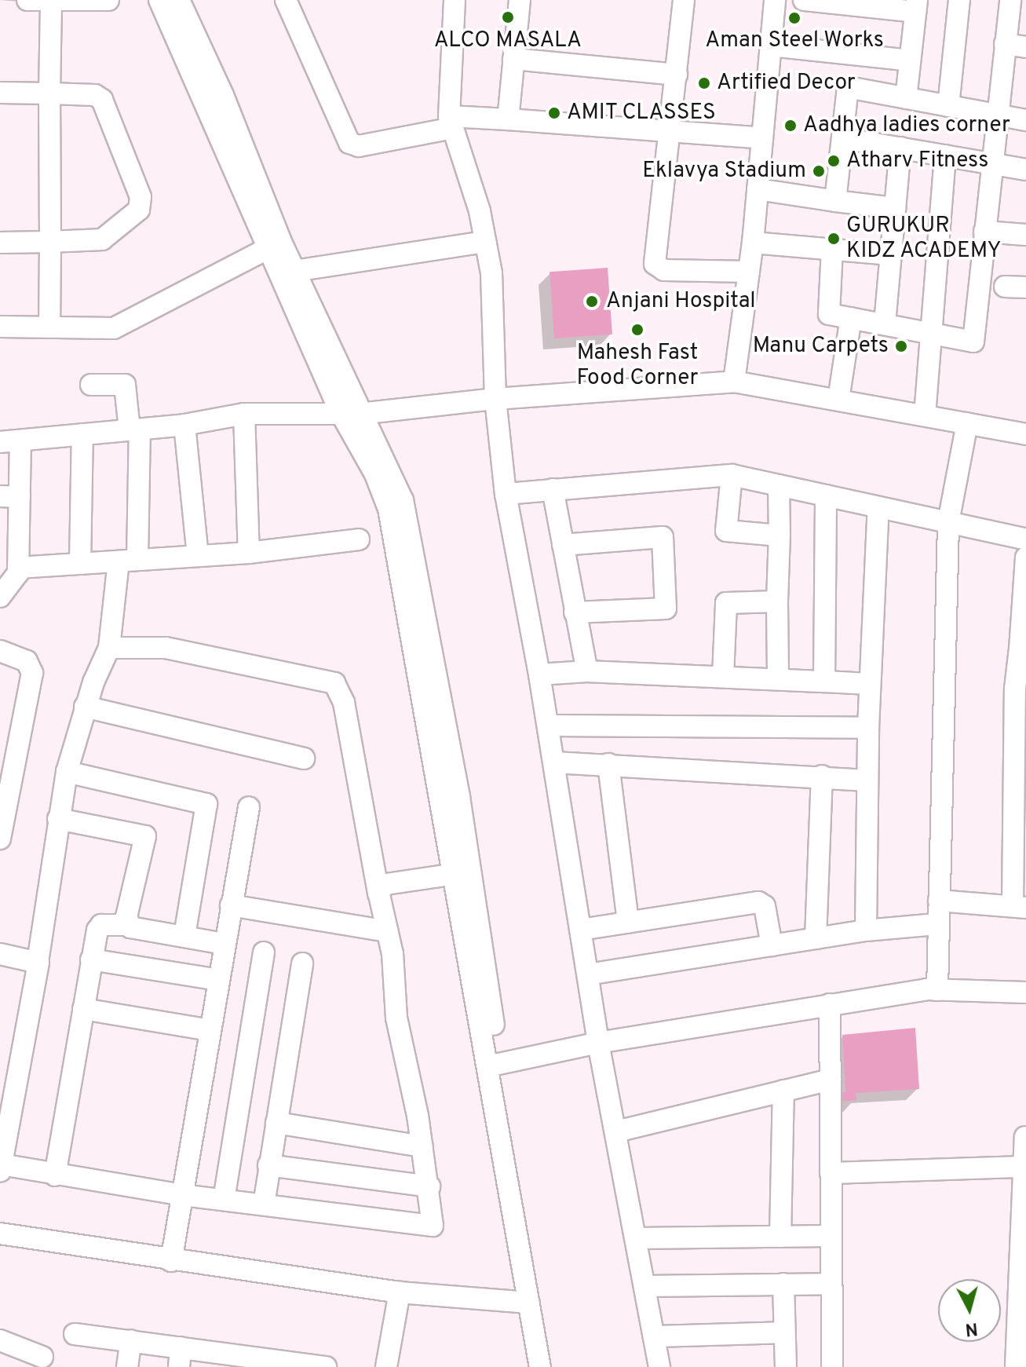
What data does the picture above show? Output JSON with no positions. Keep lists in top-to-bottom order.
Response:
{
  "places": [
    "ALCO MASALA",
    "Aman Steel Works",
    "Artified Decor",
    "AMIT CLASSES",
    "Aadhya ladies corner",
    "Atharv Fitness",
    "Eklavya Stadium",
    "GURUKUR KIDZ ACADEMY",
    "Anjani Hospital",
    "Mahesh Fast Food Corner",
    "Manu Carpets"
  ],
  "north": "bottom"
}
